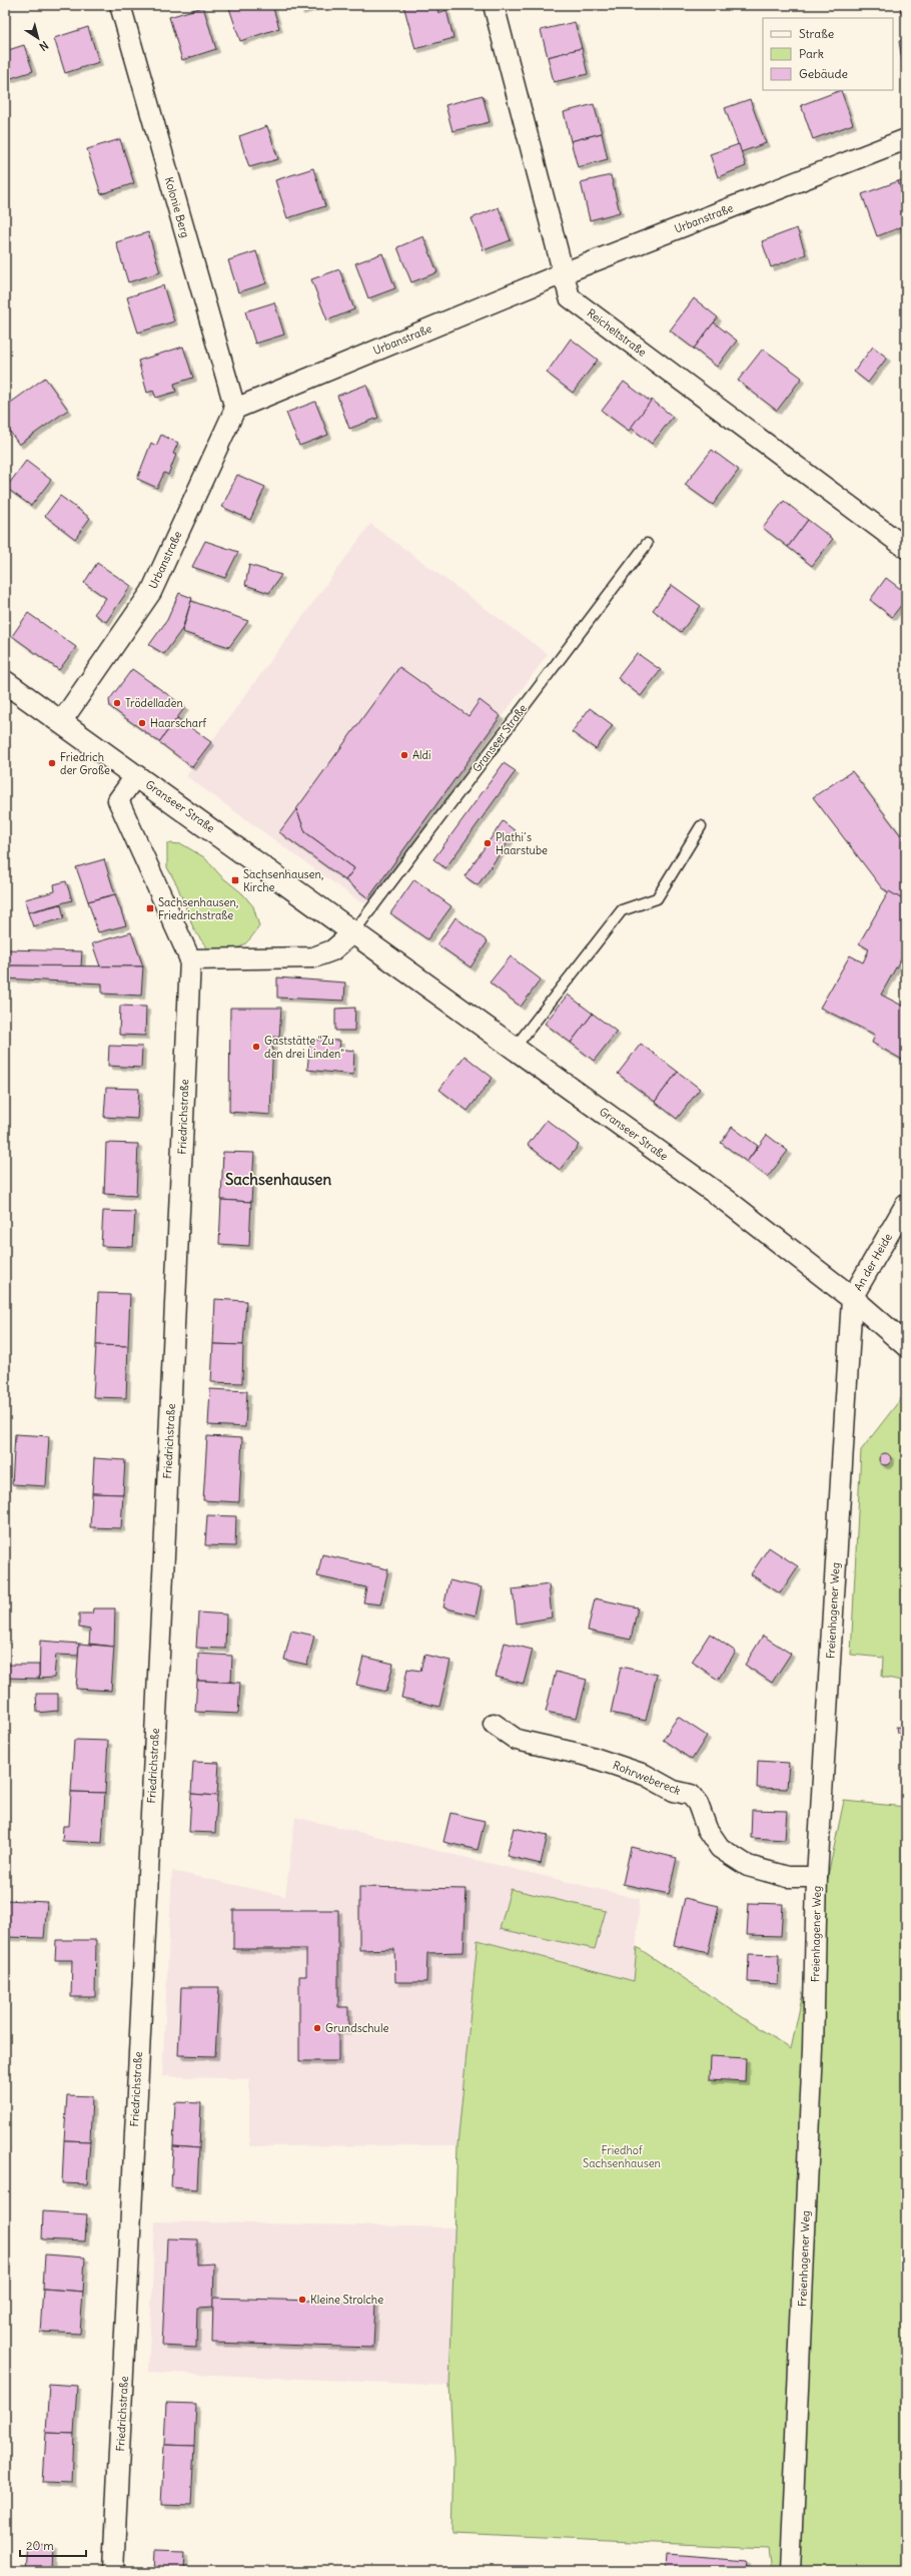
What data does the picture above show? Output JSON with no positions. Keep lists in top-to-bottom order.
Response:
{
  "streets": {
    "main road": ["Granseer Straße"],
    "street": [
      "Kolonie Berg",
      "Urbanstraße",
      "Reicheltstraße",
      "Friedrichstraße",
      "An der Heide",
      "Freienhagener Weg",
      "Rohrwebereck"
    ]
  },
  "crossings": [
    ["Kolonie Berg", "Urbanstraße"],
    ["Urbanstraße", "Reicheltstraße"],
    ["Urbanstraße", "Granseer Straße"],
    ["Granseer Straße", "Friedrichstraße"],
    ["Granseer Straße", "An der Heide"],
    ["Granseer Straße", "Freienhagener Weg"],
    ["An der Heide", "Freienhagener Weg"],
    ["Freienhagener Weg", "Rohrwebereck"]
  ],
  "districts": ["Sachsenhausen"],
  "parks": ["Friedhof Sachsenhausen"],
  "places": {
    "other": [
      "Trödelladen",
      "Haarscharf",
      "Aldi",
      "Friedrich der Große",
      "Plathi´s Haarstube",
      "Gaststätte \"Zu den drei Linden\"",
      "Grundschule",
      "Kleine Strolche"
    ],
    "transit": ["Sachsenhausen, Kirche", "Sachsenhausen, Friedrichstraße"]
  },
  "legend": ["Straße", "Park", "Gebäude"],
  "scale_bar": "20 m",
  "north": "bottom right"
}
